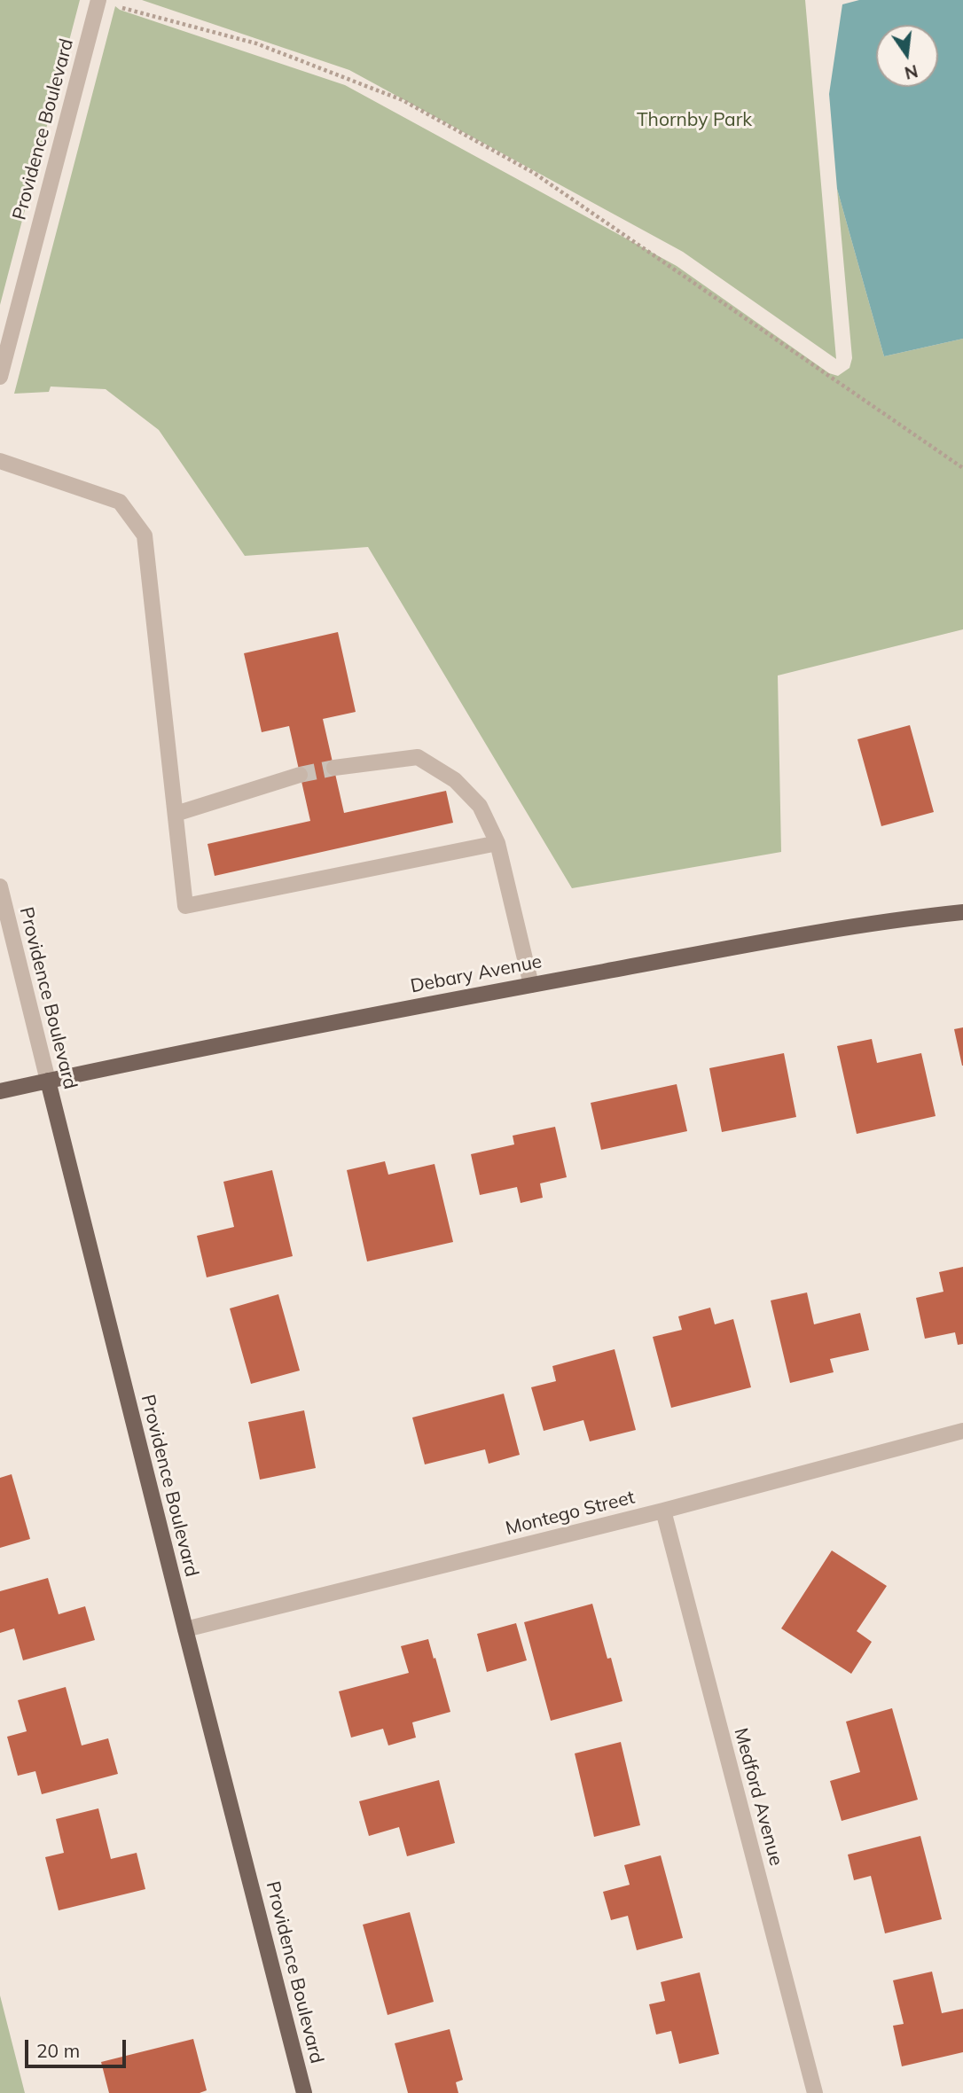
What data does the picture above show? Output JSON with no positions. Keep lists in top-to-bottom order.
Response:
{
  "streets": {
    "main road": ["Providence Boulevard", "Debary Avenue"],
    "street": ["Montego Street", "Medford Avenue"]
  },
  "crossings": [
    ["Providence Boulevard", "Debary Avenue"],
    ["Providence Boulevard", "Montego Street"],
    ["Montego Street", "Medford Avenue"]
  ],
  "parks": ["Thornby Park"],
  "scale_bar": "20 m",
  "north": "bottom"
}
